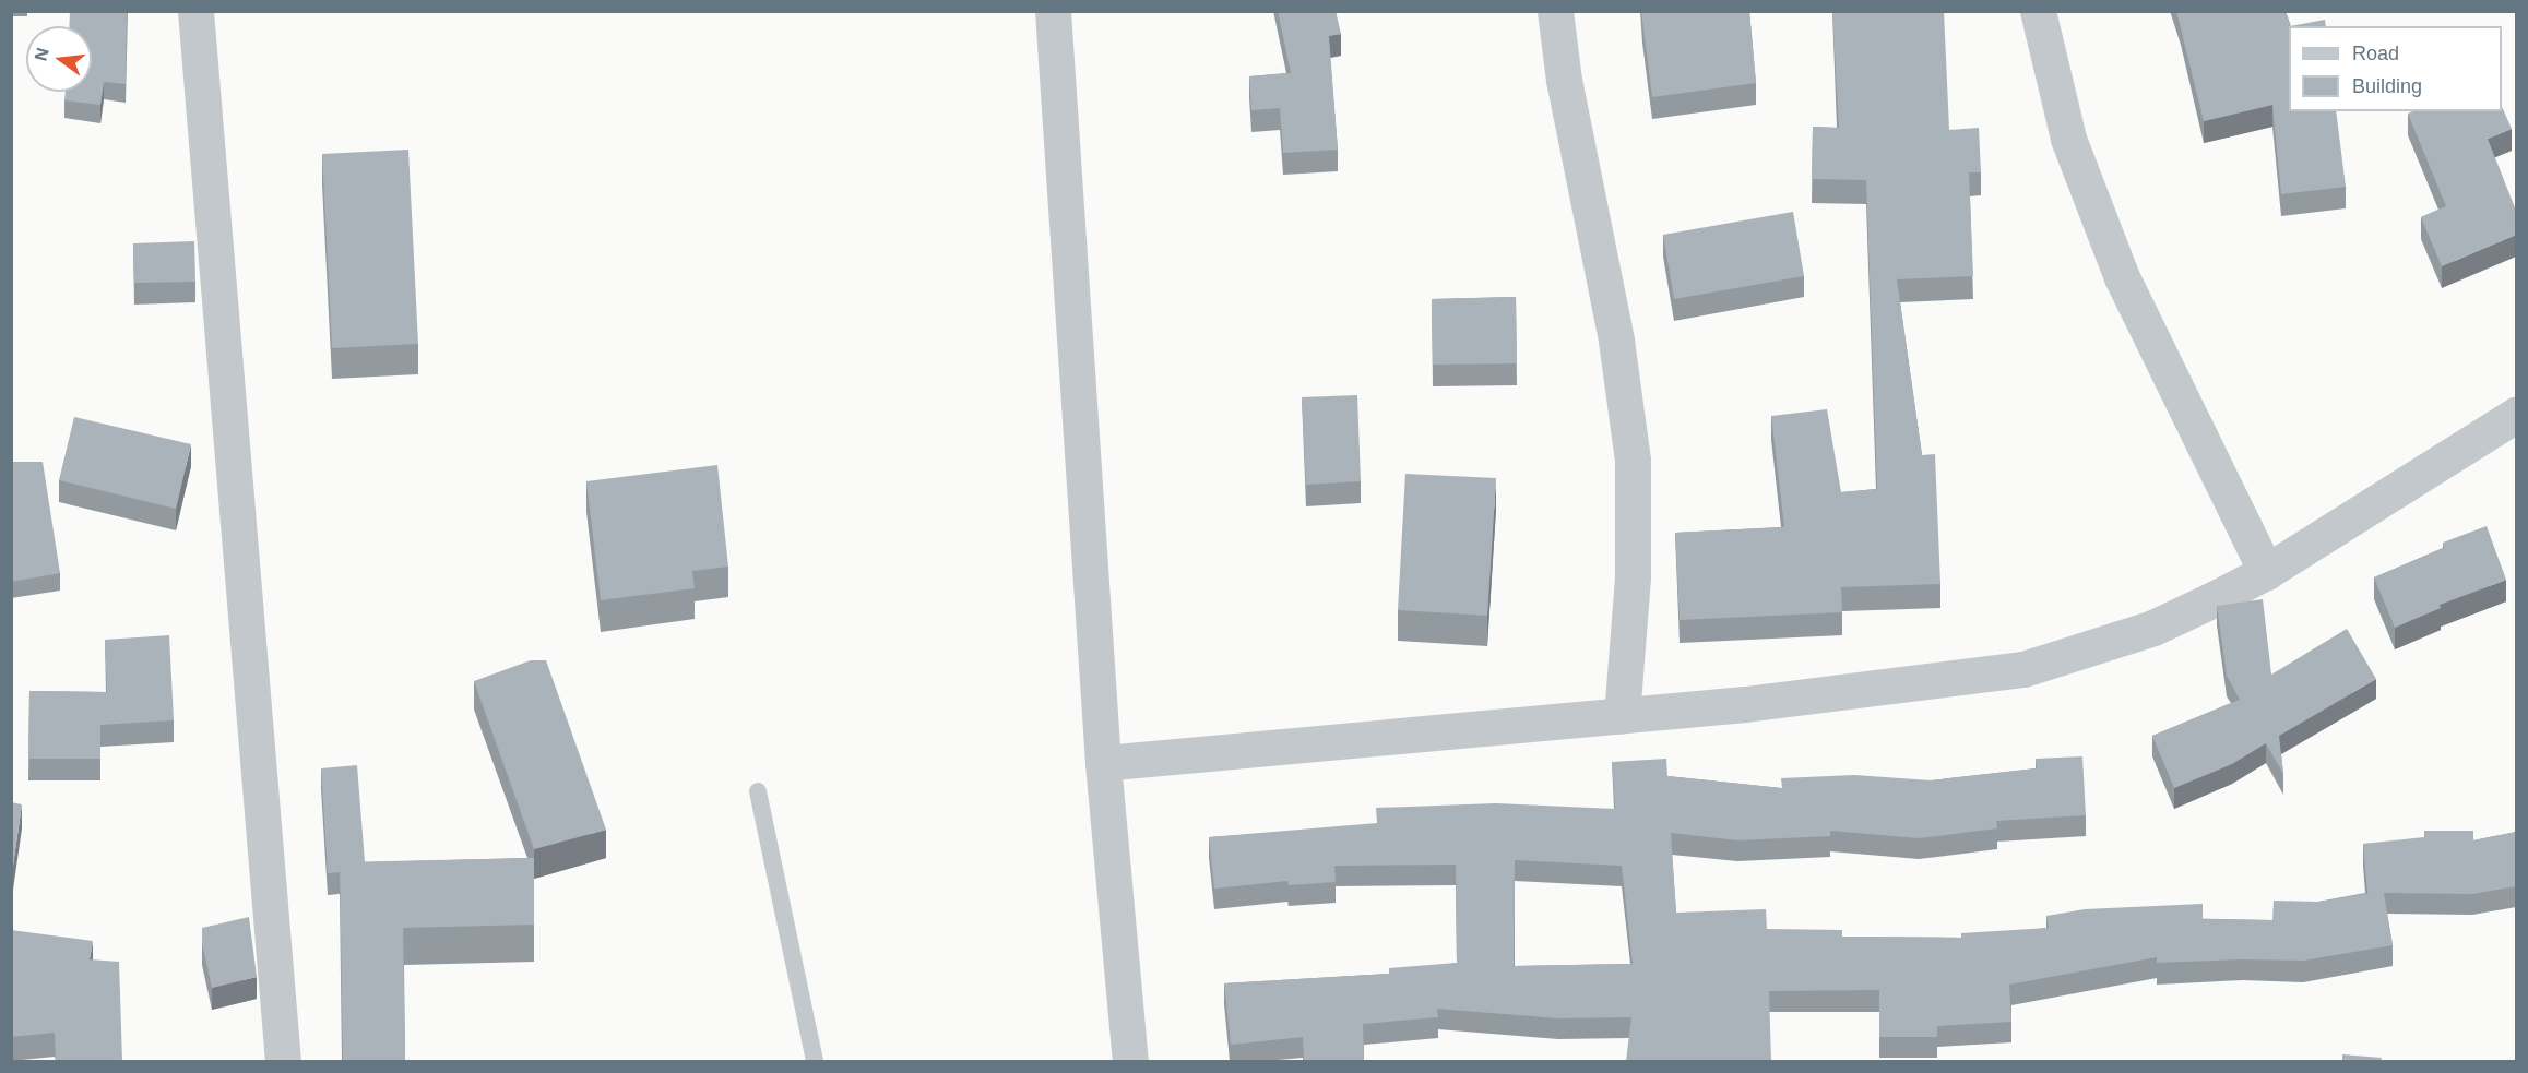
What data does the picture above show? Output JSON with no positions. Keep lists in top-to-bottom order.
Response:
{
  "legend": ["Road", "Building"],
  "north": "left"
}
